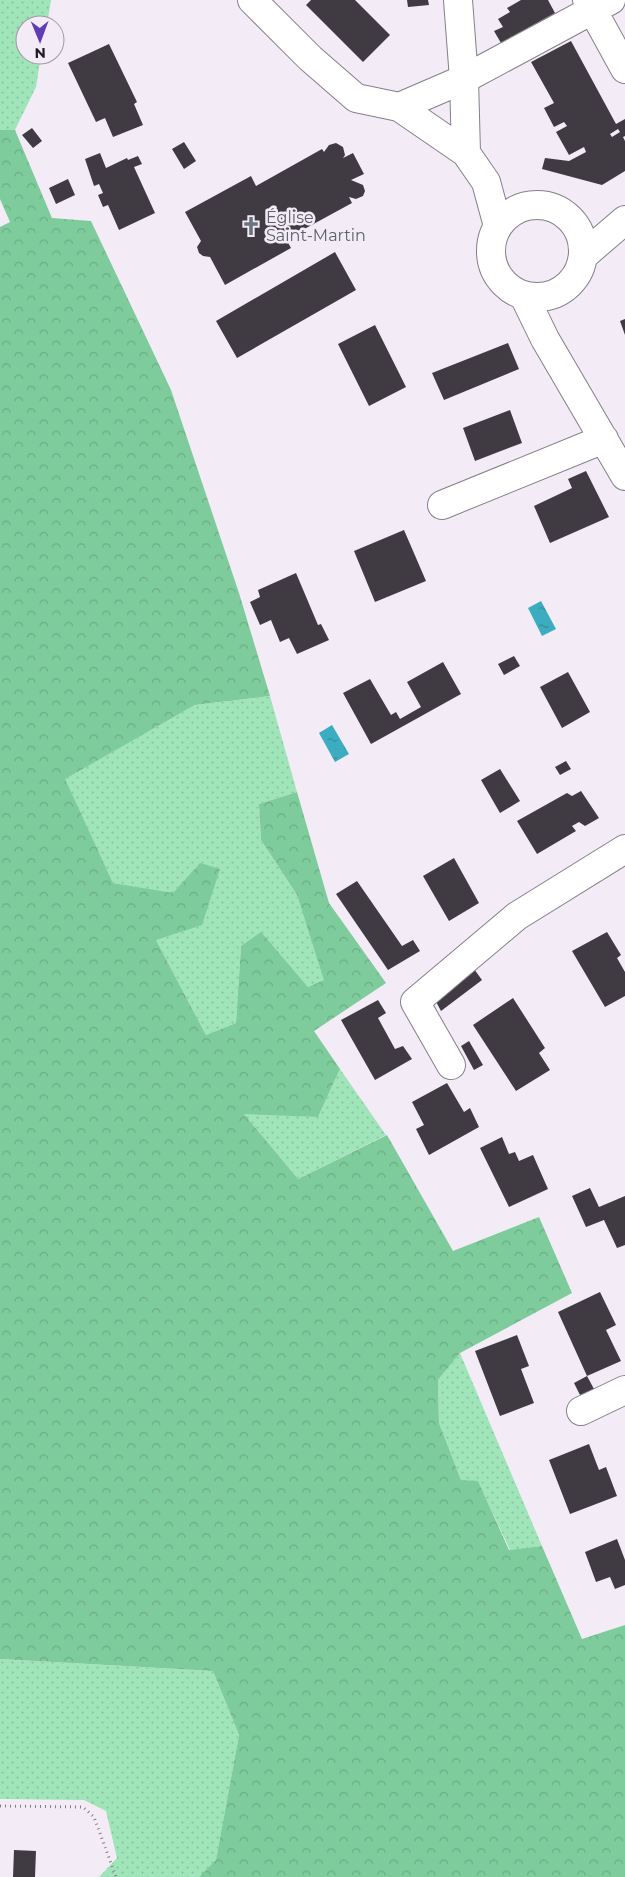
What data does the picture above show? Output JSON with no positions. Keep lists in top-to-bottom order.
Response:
{
  "places": {
    "church": ["Église Saint-Martin"]
  },
  "north": "bottom"
}
